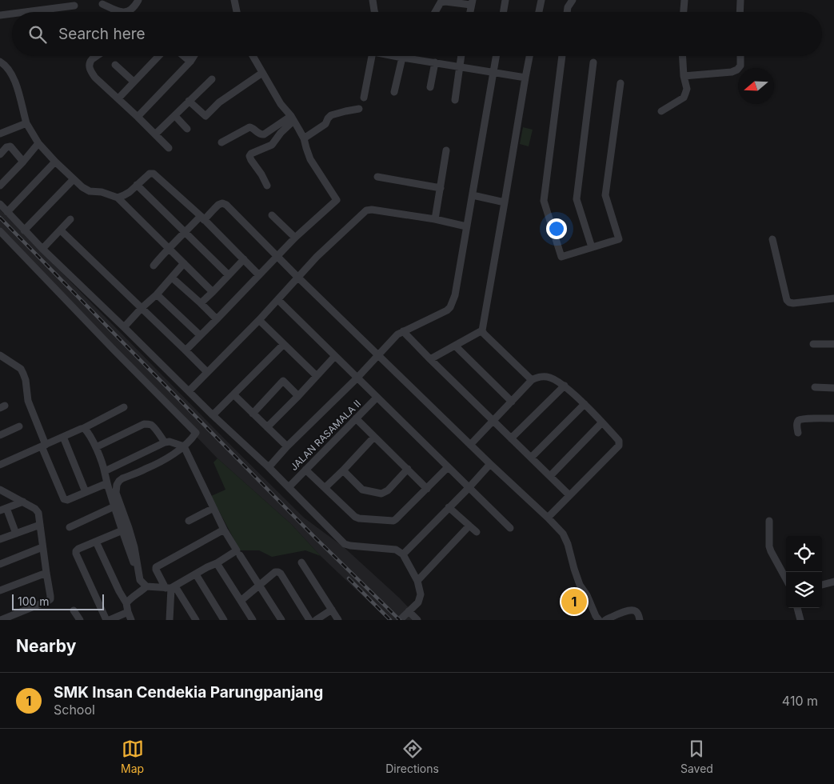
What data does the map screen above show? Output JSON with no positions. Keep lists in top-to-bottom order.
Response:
{
  "streets": {
    "street": ["JALAN RASAMALA II"]
  },
  "scale_bar": "100 m",
  "north": "left",
  "page": {
    "search": "Search here",
    "pins": "1",
    "scale": "100 m",
    "heading": "Nearby",
    "list": [
      {
        "mark": "1",
        "name": "SMK Insan Cendekia Parungpanjang",
        "note": "School",
        "value": "410 m"
      }
    ],
    "nav": ["Map", "Directions", "Saved"]
  }
}
